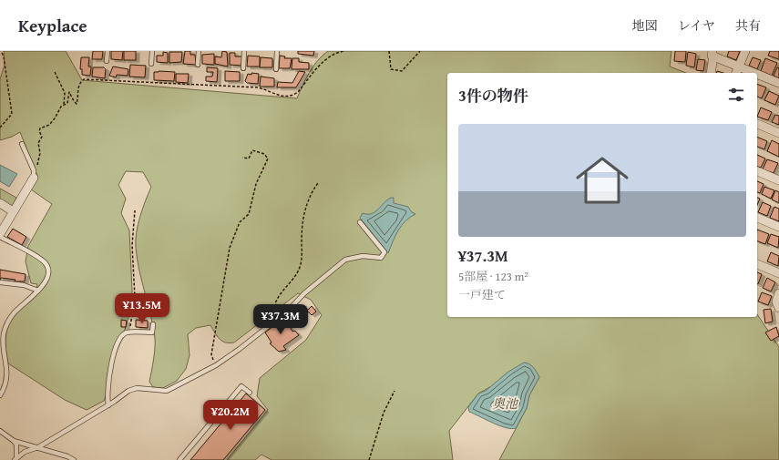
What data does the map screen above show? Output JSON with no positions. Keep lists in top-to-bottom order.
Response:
{
  "water": ["奥池"],
  "page": {
    "header": "Keyplace",
    "nav": ["地図", "レイヤ", "共有"],
    "heading": "3件の物件",
    "list": [
      {
        "name": "¥37.3M",
        "note": "5部屋 · 123 m² · 一戸建て"
      }
    ],
    "price": ["¥13.5M", "¥37.3M", "¥20.2M"]
  }
}
